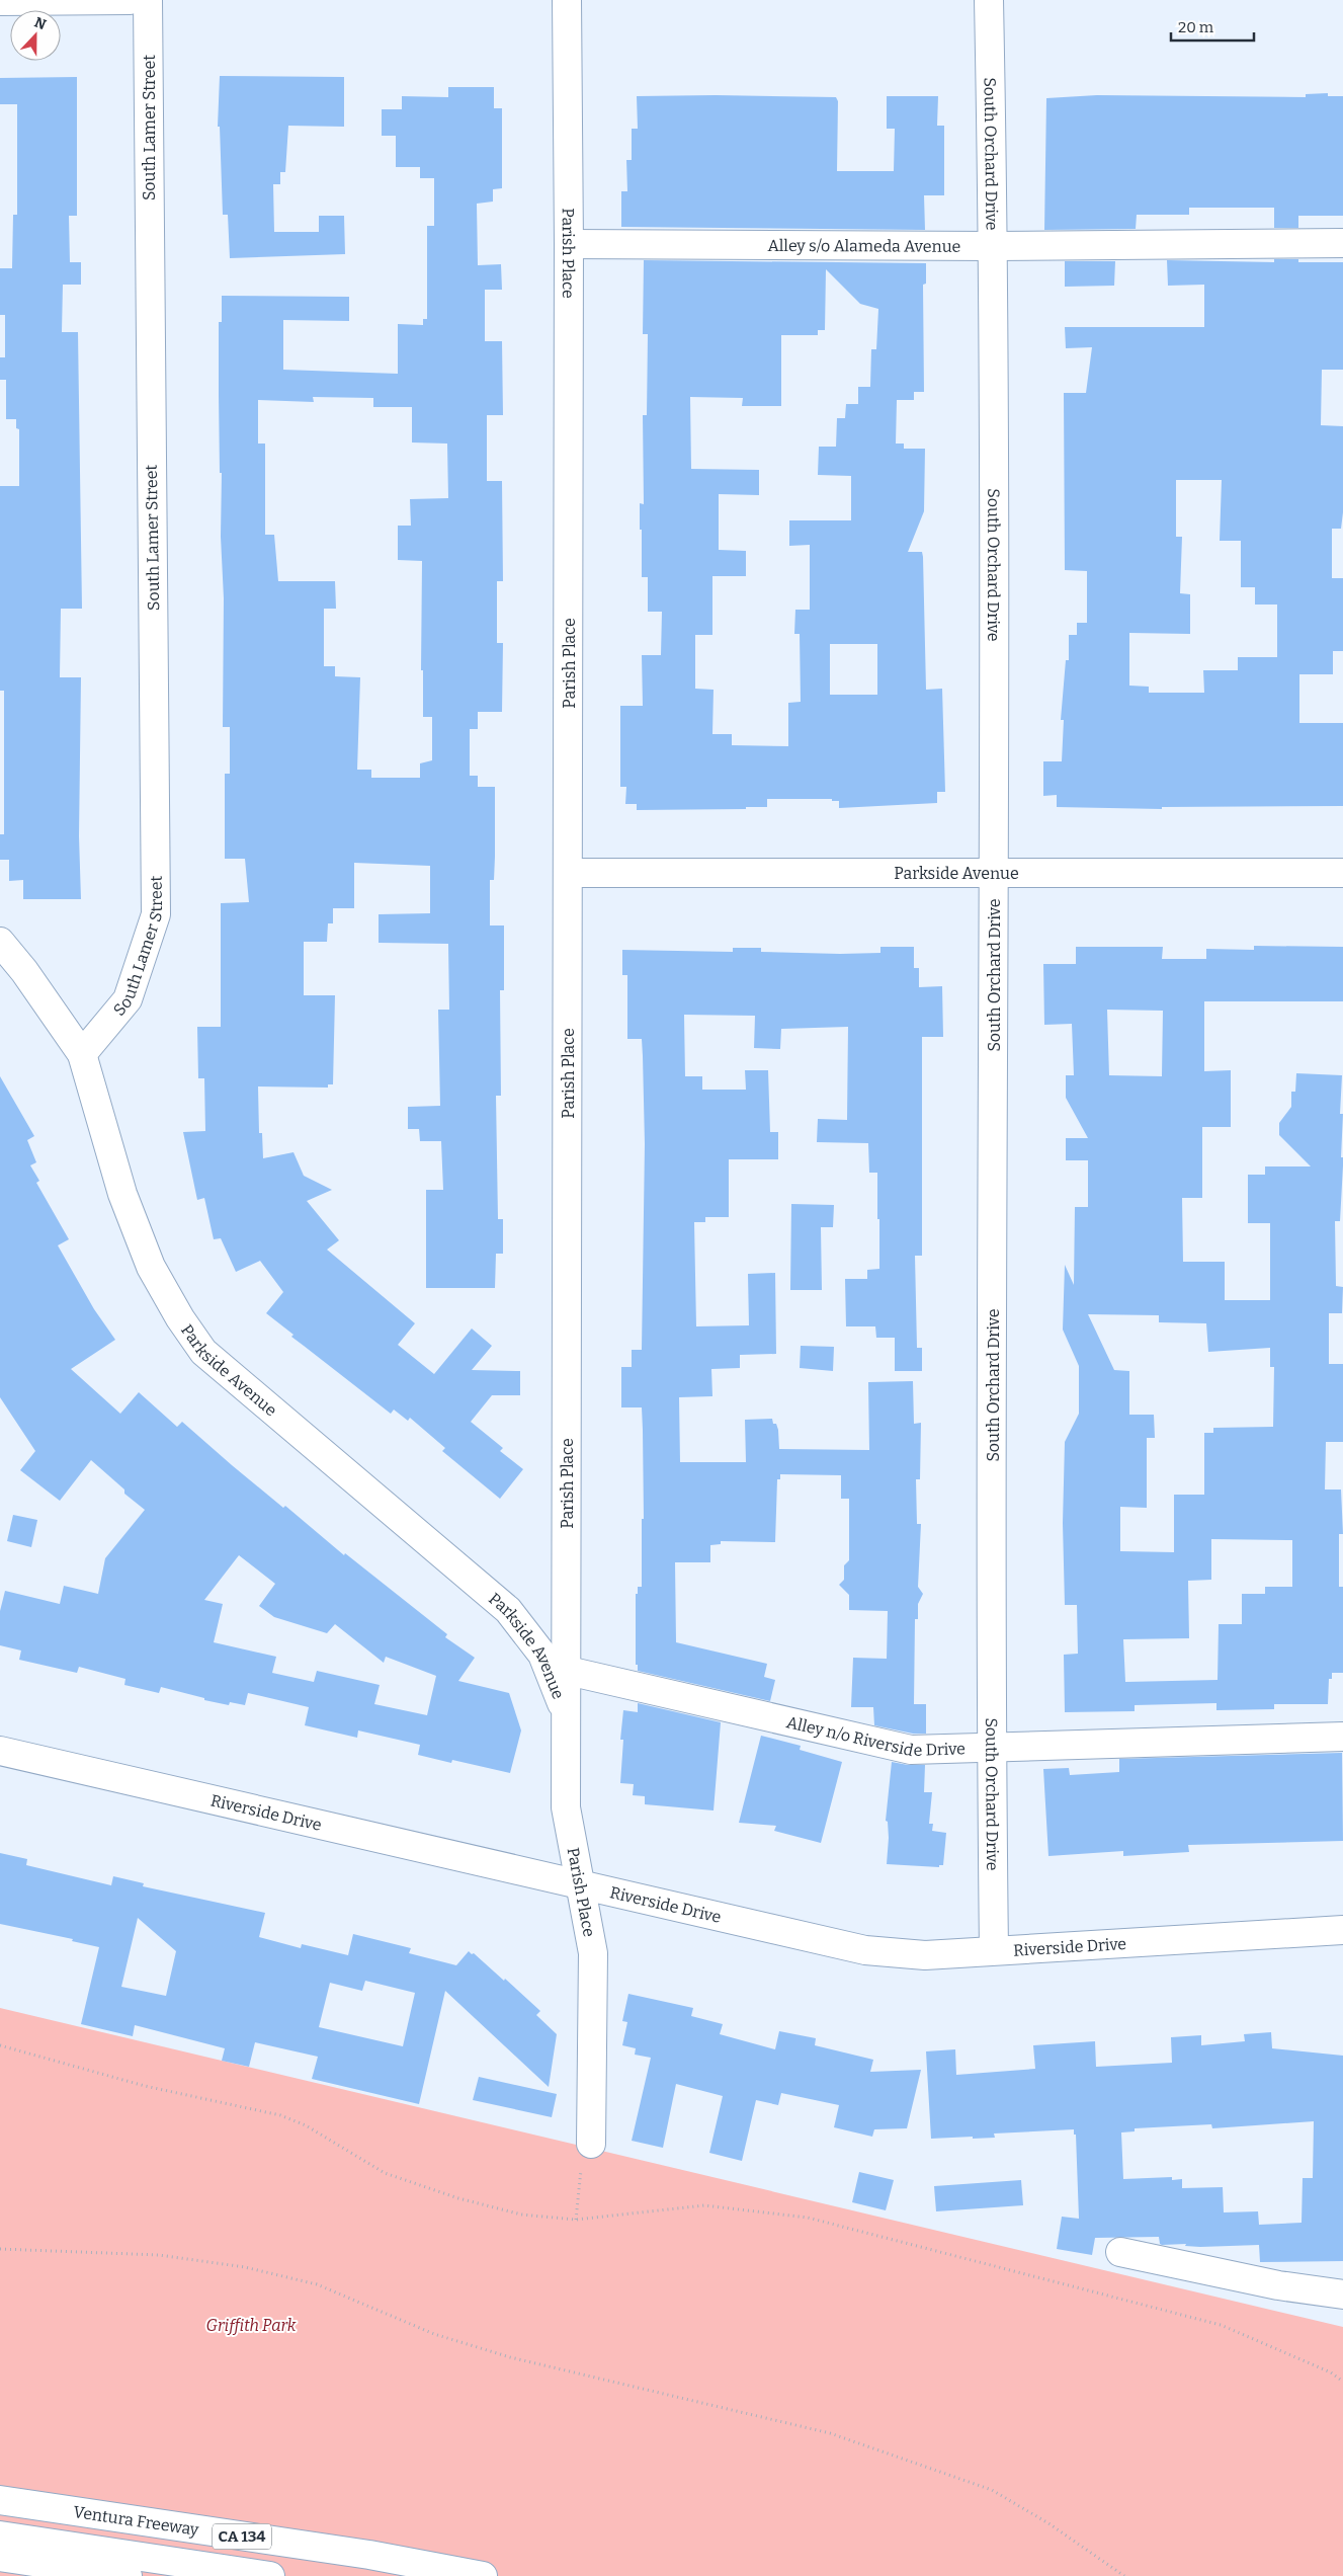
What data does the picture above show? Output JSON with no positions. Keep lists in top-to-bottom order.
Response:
{
  "streets": {
    "main road": [
      "South Lamer Street",
      "South Orchard Drive",
      "Alley s/o Alameda Avenue",
      "Parish Place",
      "Parkside Avenue",
      "Alley n/o Riverside Drive",
      "Riverside Drive",
      "Ventura Freeway",
      "CA 134"
    ]
  },
  "crossings": [
    ["South Lamer Street", "Parkside Avenue"],
    ["South Orchard Drive", "Alley s/o Alameda Avenue"],
    ["South Orchard Drive", "Parkside Avenue"],
    ["South Orchard Drive", "Alley n/o Riverside Drive"],
    ["South Orchard Drive", "Riverside Drive"],
    ["Alley s/o Alameda Avenue", "Parish Place"],
    ["Parish Place", "Parkside Avenue"],
    ["Parish Place", "Alley n/o Riverside Drive"],
    ["Parish Place", "Riverside Drive"]
  ],
  "parks": ["Griffith Park"],
  "scale_bar": "20 m",
  "north": "top"
}
